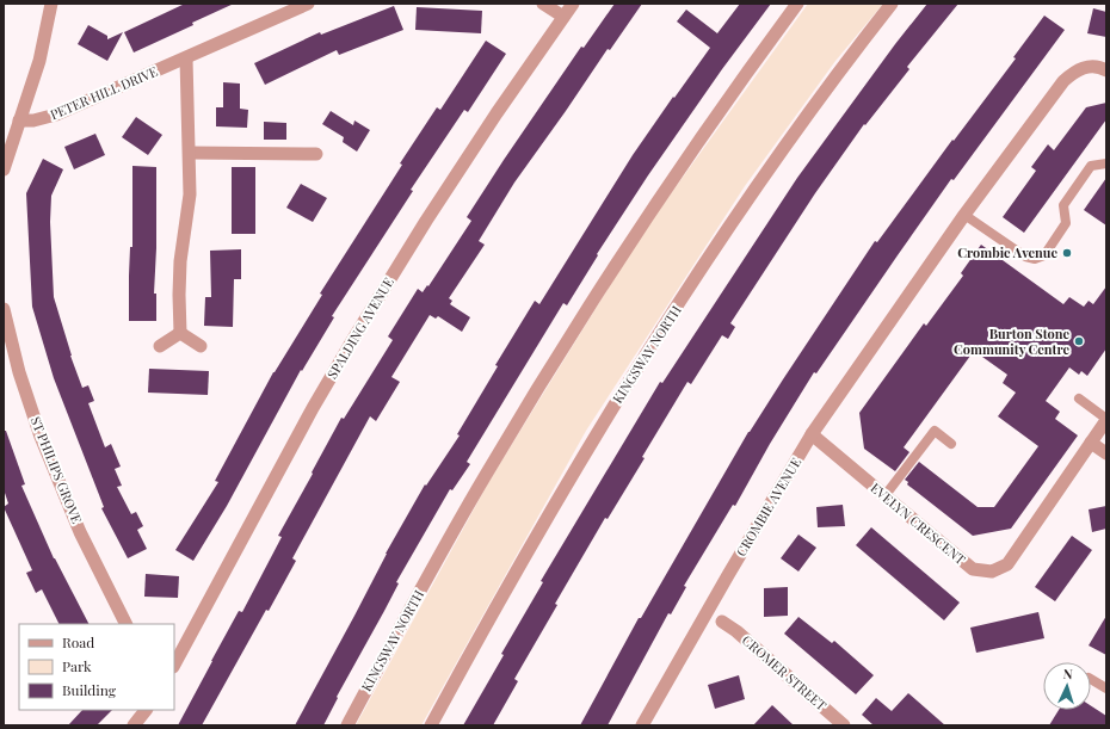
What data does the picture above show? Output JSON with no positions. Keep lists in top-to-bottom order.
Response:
{
  "streets": {
    "street": [
      "PETER HILL DRIVE",
      "SPALDING AVENUE",
      "KINGSWAY NORTH",
      "ST PHILIPS GROVE",
      "CROMBIE AVENUE",
      "EVELYN CRESCENT",
      "CROMER STREET"
    ]
  },
  "crossings": [
    ["CROMBIE AVENUE", "EVELYN CRESCENT"]
  ],
  "places": ["Crombie Avenue", "Burton Stone Community Centre"],
  "legend": ["Road", "Park", "Building"],
  "north": "top"
}
